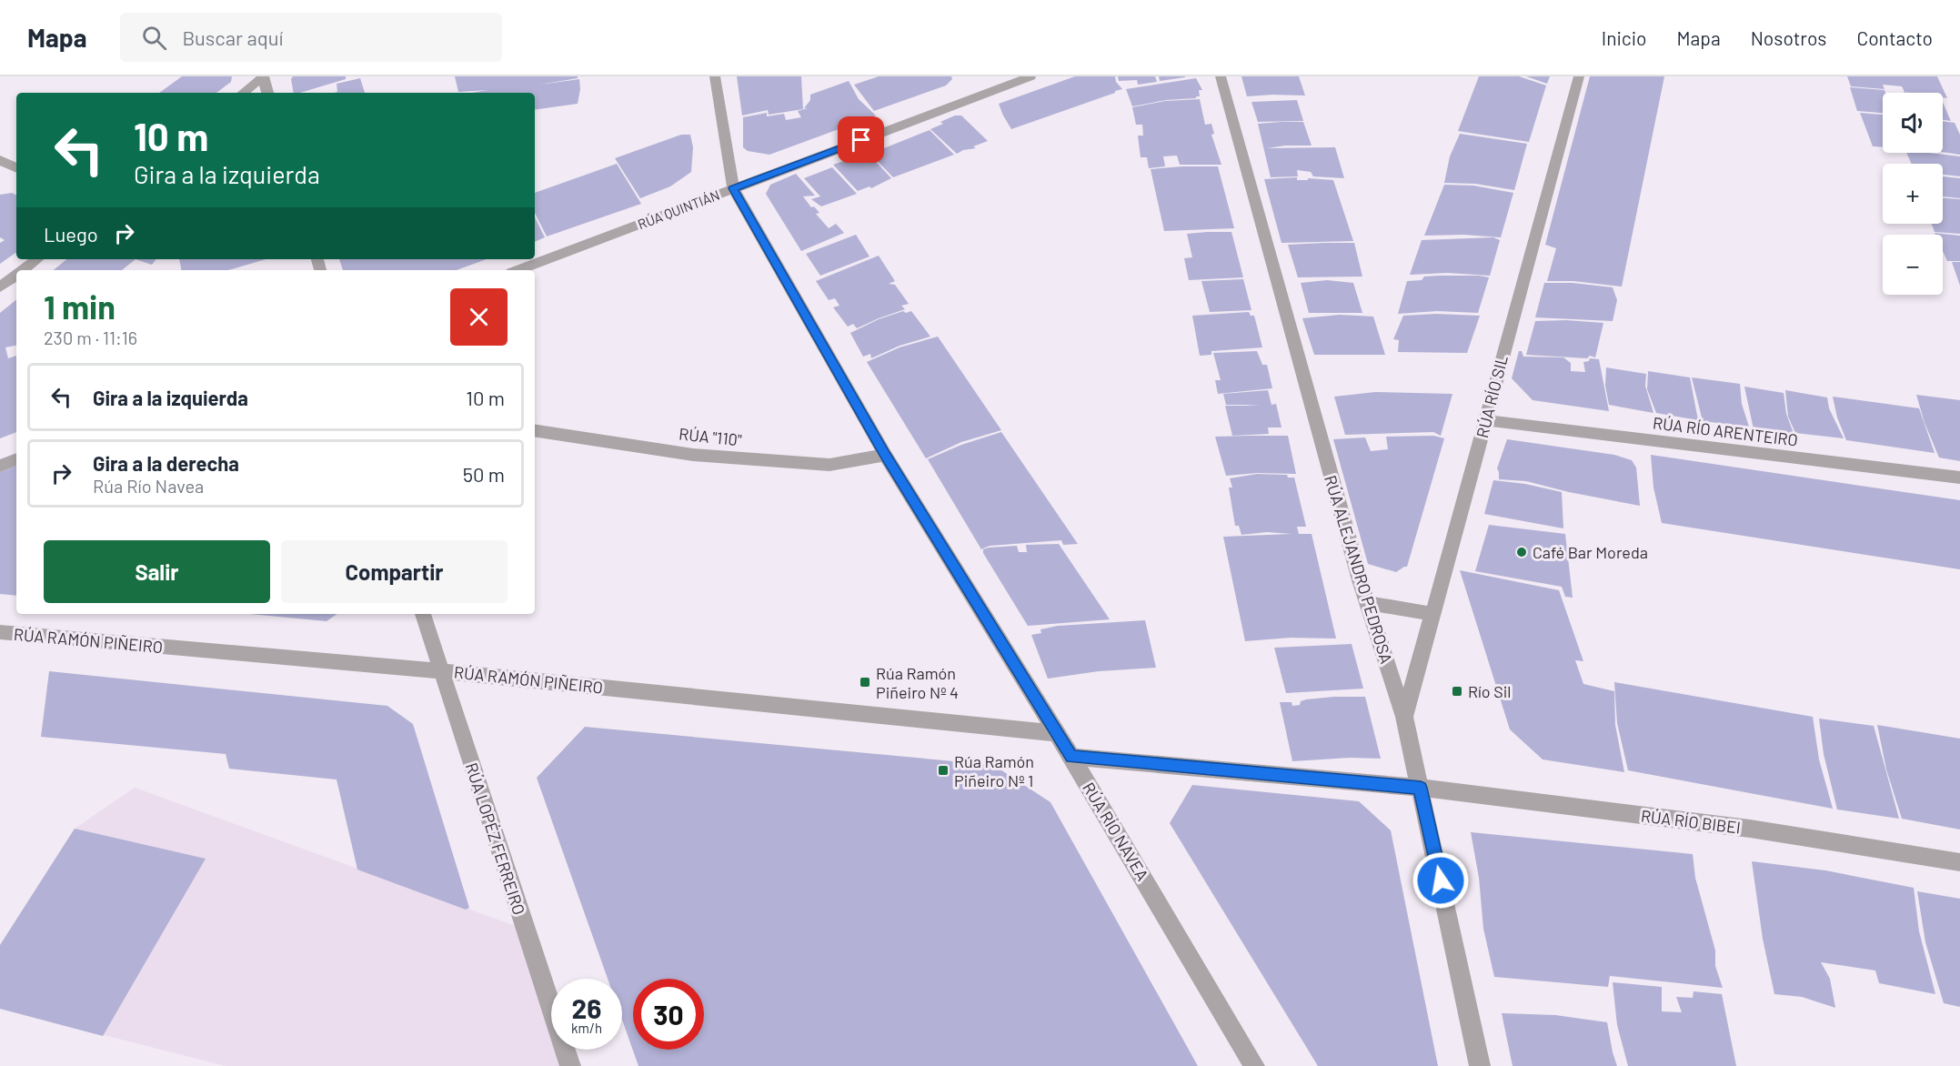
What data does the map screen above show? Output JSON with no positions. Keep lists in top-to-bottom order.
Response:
{
  "streets": {
    "street": [
      "RÚA QUINTIÁN",
      "RÚA RÍO SIL",
      "RÚA RÍO ARENTEIRO",
      "RÚA \"110\"",
      "RÚA ALEJANDRO PEDROSA",
      "RÚA RAMÓN PIÑEIRO",
      "RÚA RÍO BIBEI",
      "RÚA RÍO NAVEA",
      "RÚA LOPÉZ FERREIRO"
    ]
  },
  "crossings": [
    ["RÚA QUINTIÁN", "RÚA RÍO NAVEA"],
    ["RÚA RÍO SIL", "RÚA RÍO ARENTEIRO"],
    ["RÚA RÍO SIL", "RÚA ALEJANDRO PEDROSA"],
    ["RÚA \"110\"", "RÚA RÍO NAVEA"],
    ["RÚA ALEJANDRO PEDROSA", "RÚA RÍO BIBEI"],
    ["RÚA RAMÓN PIÑEIRO", "RÚA RÍO NAVEA"],
    ["RÚA RAMÓN PIÑEIRO", "RÚA LOPÉZ FERREIRO"],
    ["RÚA RÍO BIBEI", "RÚA RÍO NAVEA"]
  ],
  "places": {
    "other": ["Café Bar Moreda"],
    "transit": ["Rúa Ramón Piñeiro Nº 4", "Río Sil", "Rúa Ramón Piñeiro Nº 1"]
  },
  "page": {
    "header": "Mapa",
    "search": "Buscar aquí",
    "nav": [
      "Inicio",
      "Mapa",
      "Nosotros",
      "Contacto"
    ],
    "map_buttons": ["+", "−"],
    "turn": ["10 m", "Gira a la izquierda"],
    "then": "Luego",
    "heading": ["1 min", "230 m · 11:16"],
    "list": [
      {
        "name": "Gira a la izquierda",
        "value": "10 m"
      },
      {
        "name": "Gira a la derecha",
        "note": "Rúa Río Navea",
        "value": "50 m"
      }
    ],
    "buttons": ["Salir", "Compartir"],
    "speed": "26 km/h",
    "limit": "30"
  }
}
